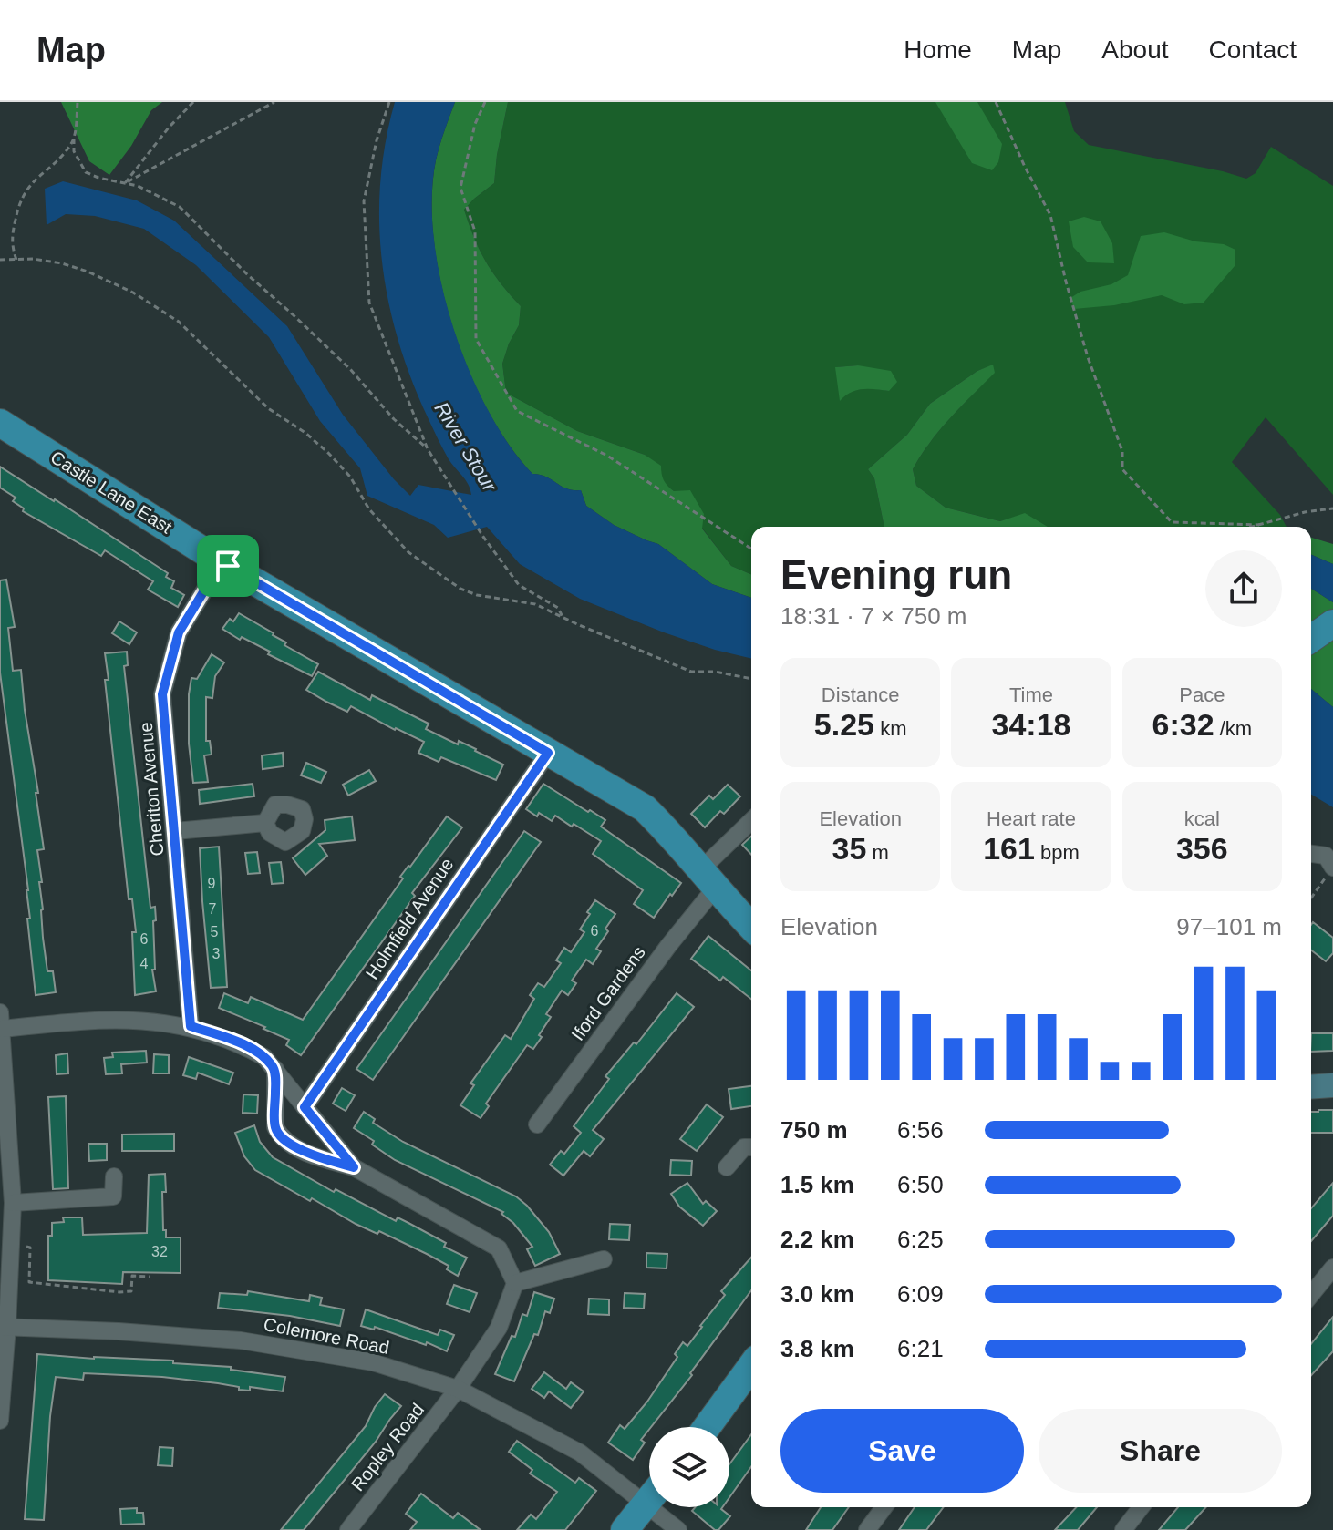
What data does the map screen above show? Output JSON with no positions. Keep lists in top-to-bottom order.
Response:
{
  "streets": {
    "main road": ["Castle Lane East"],
    "street": [
      "Cheriton Avenue",
      "Holmfield Avenue",
      "Iford Gardens",
      "Colemore Road",
      "Ropley Road"
    ]
  },
  "crossings": [
    ["Castle Lane East", "Cheriton Avenue"],
    ["Castle Lane East", "Holmfield Avenue"],
    ["Castle Lane East", "Iford Gardens"],
    ["Colemore Road", "Ropley Road"]
  ],
  "water": ["River Stour"],
  "house_numbers": [
    "9",
    "7",
    "6",
    "5",
    "6",
    "3",
    "4",
    "32"
  ],
  "page": {
    "header": "Map",
    "nav": [
      "Home",
      "Map",
      "About",
      "Contact"
    ],
    "heading": ["Evening run", "18:31 · 7 × 750 m"],
    "stats": [
      ["Distance", "5.25 km"],
      ["Time", "34:18"],
      ["Pace", "6:32 /km"],
      ["Elevation", "35 m"],
      ["Heart rate", "161 bpm"],
      ["kcal", "356"]
    ],
    "chart": ["Elevation", "97–101 m"],
    "list": [
      {
        "name": "750 m",
        "note": "6:56"
      },
      {
        "name": "1.5 km",
        "note": "6:50"
      },
      {
        "name": "2.2 km",
        "note": "6:25"
      },
      {
        "name": "3.0 km",
        "note": "6:09"
      },
      {
        "name": "3.8 km",
        "note": "6:21"
      }
    ],
    "buttons": ["Save", "Share"]
  }
}
